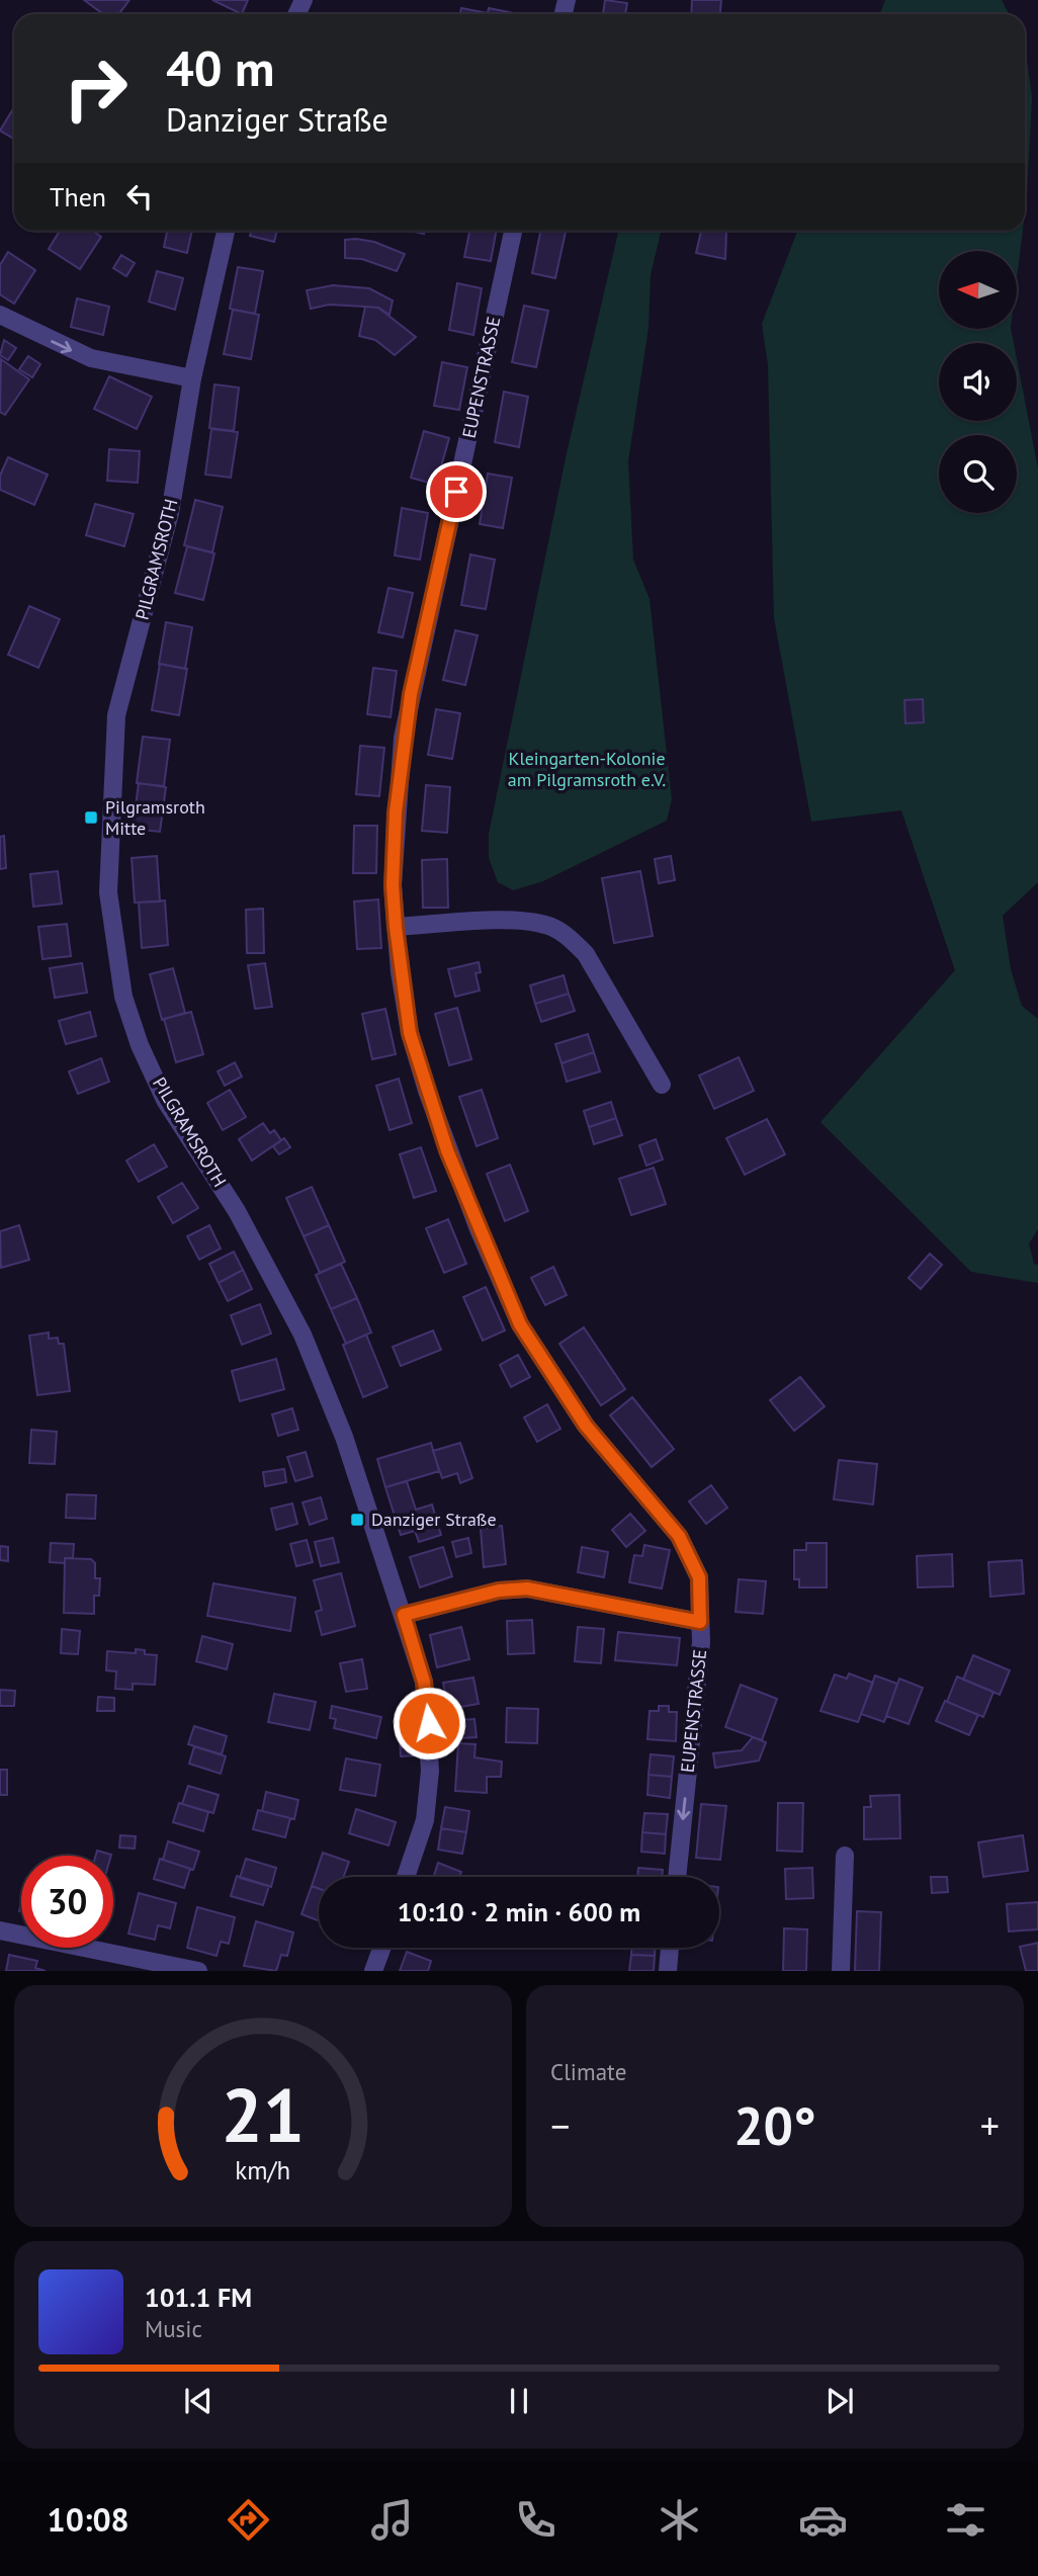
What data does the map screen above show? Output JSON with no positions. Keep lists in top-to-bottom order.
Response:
{
  "streets": {
    "street": ["EUPENSTRASSE", "PILGRAMSROTH"]
  },
  "parks": ["Kleingarten-Kolonie am Pilgramsroth e.V."],
  "places": {
    "transit": ["Pilgramsroth Mitte", "Danziger Straße"]
  },
  "north": "left",
  "page": {
    "turn": ["40 m", "Danziger Straße"],
    "then": "Then",
    "limit": "30",
    "trip": "10:10 · 2 min · 600 m",
    "tile": "Climate",
    "heat": ["−", "20°", "+"],
    "song": ["101.1 FM", "Music"],
    "tabs": "10:08",
    "gauge": ["21", "km/h"]
  }
}
